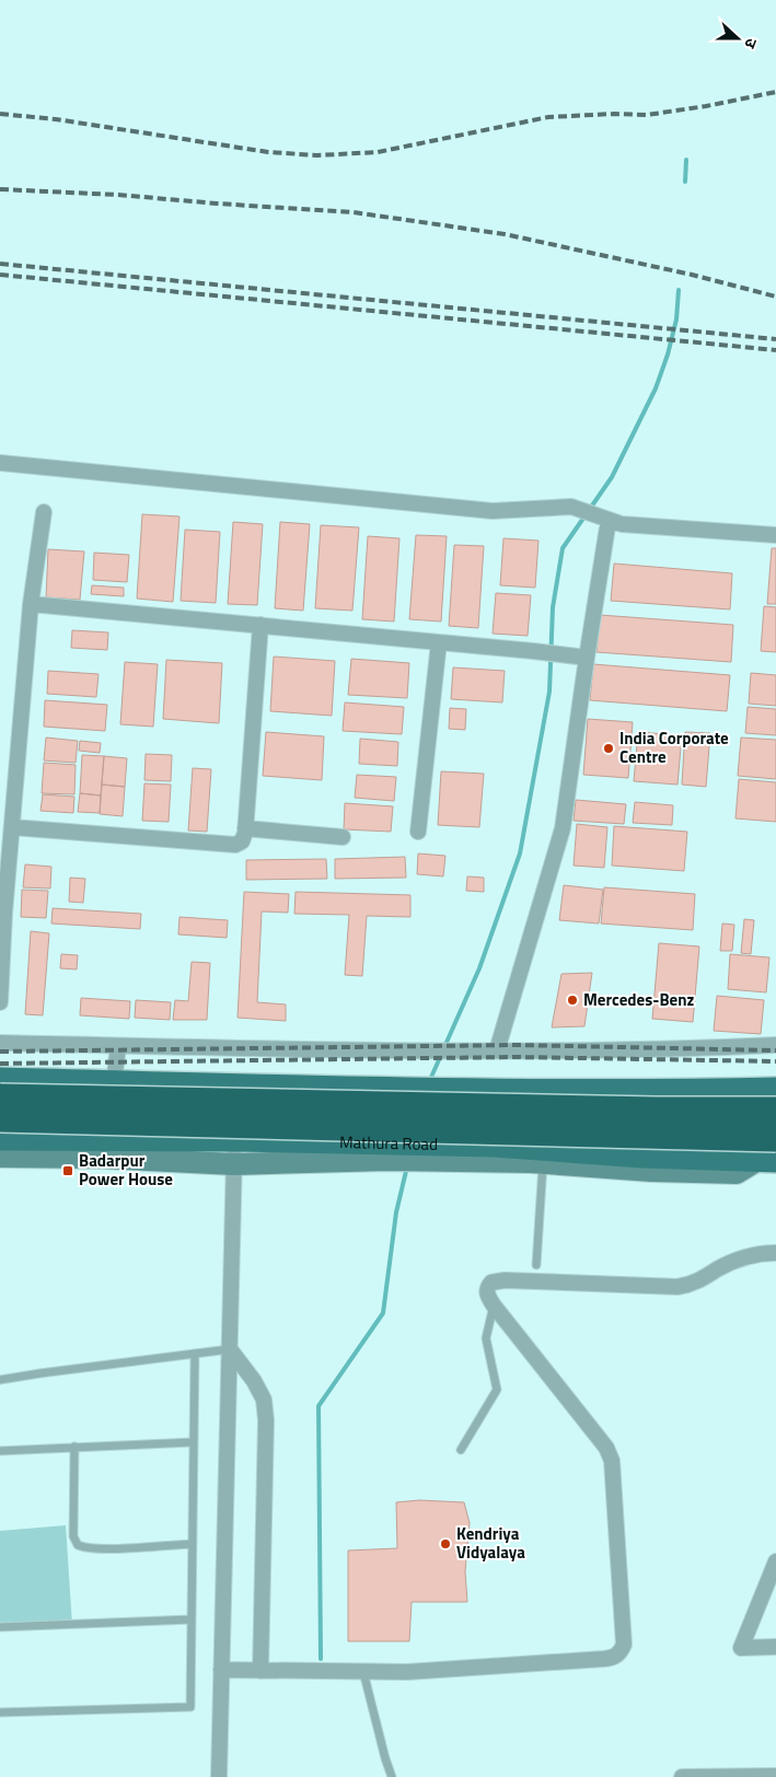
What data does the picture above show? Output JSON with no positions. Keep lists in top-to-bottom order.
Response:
{
  "streets": {
    "highway": ["Mathura Road"]
  },
  "places": {
    "other": ["India Corporate Centre", "Mercedes-Benz", "Kendriya Vidyalaya"],
    "transit": ["Badarpur Power House"]
  },
  "north": "right"
}
